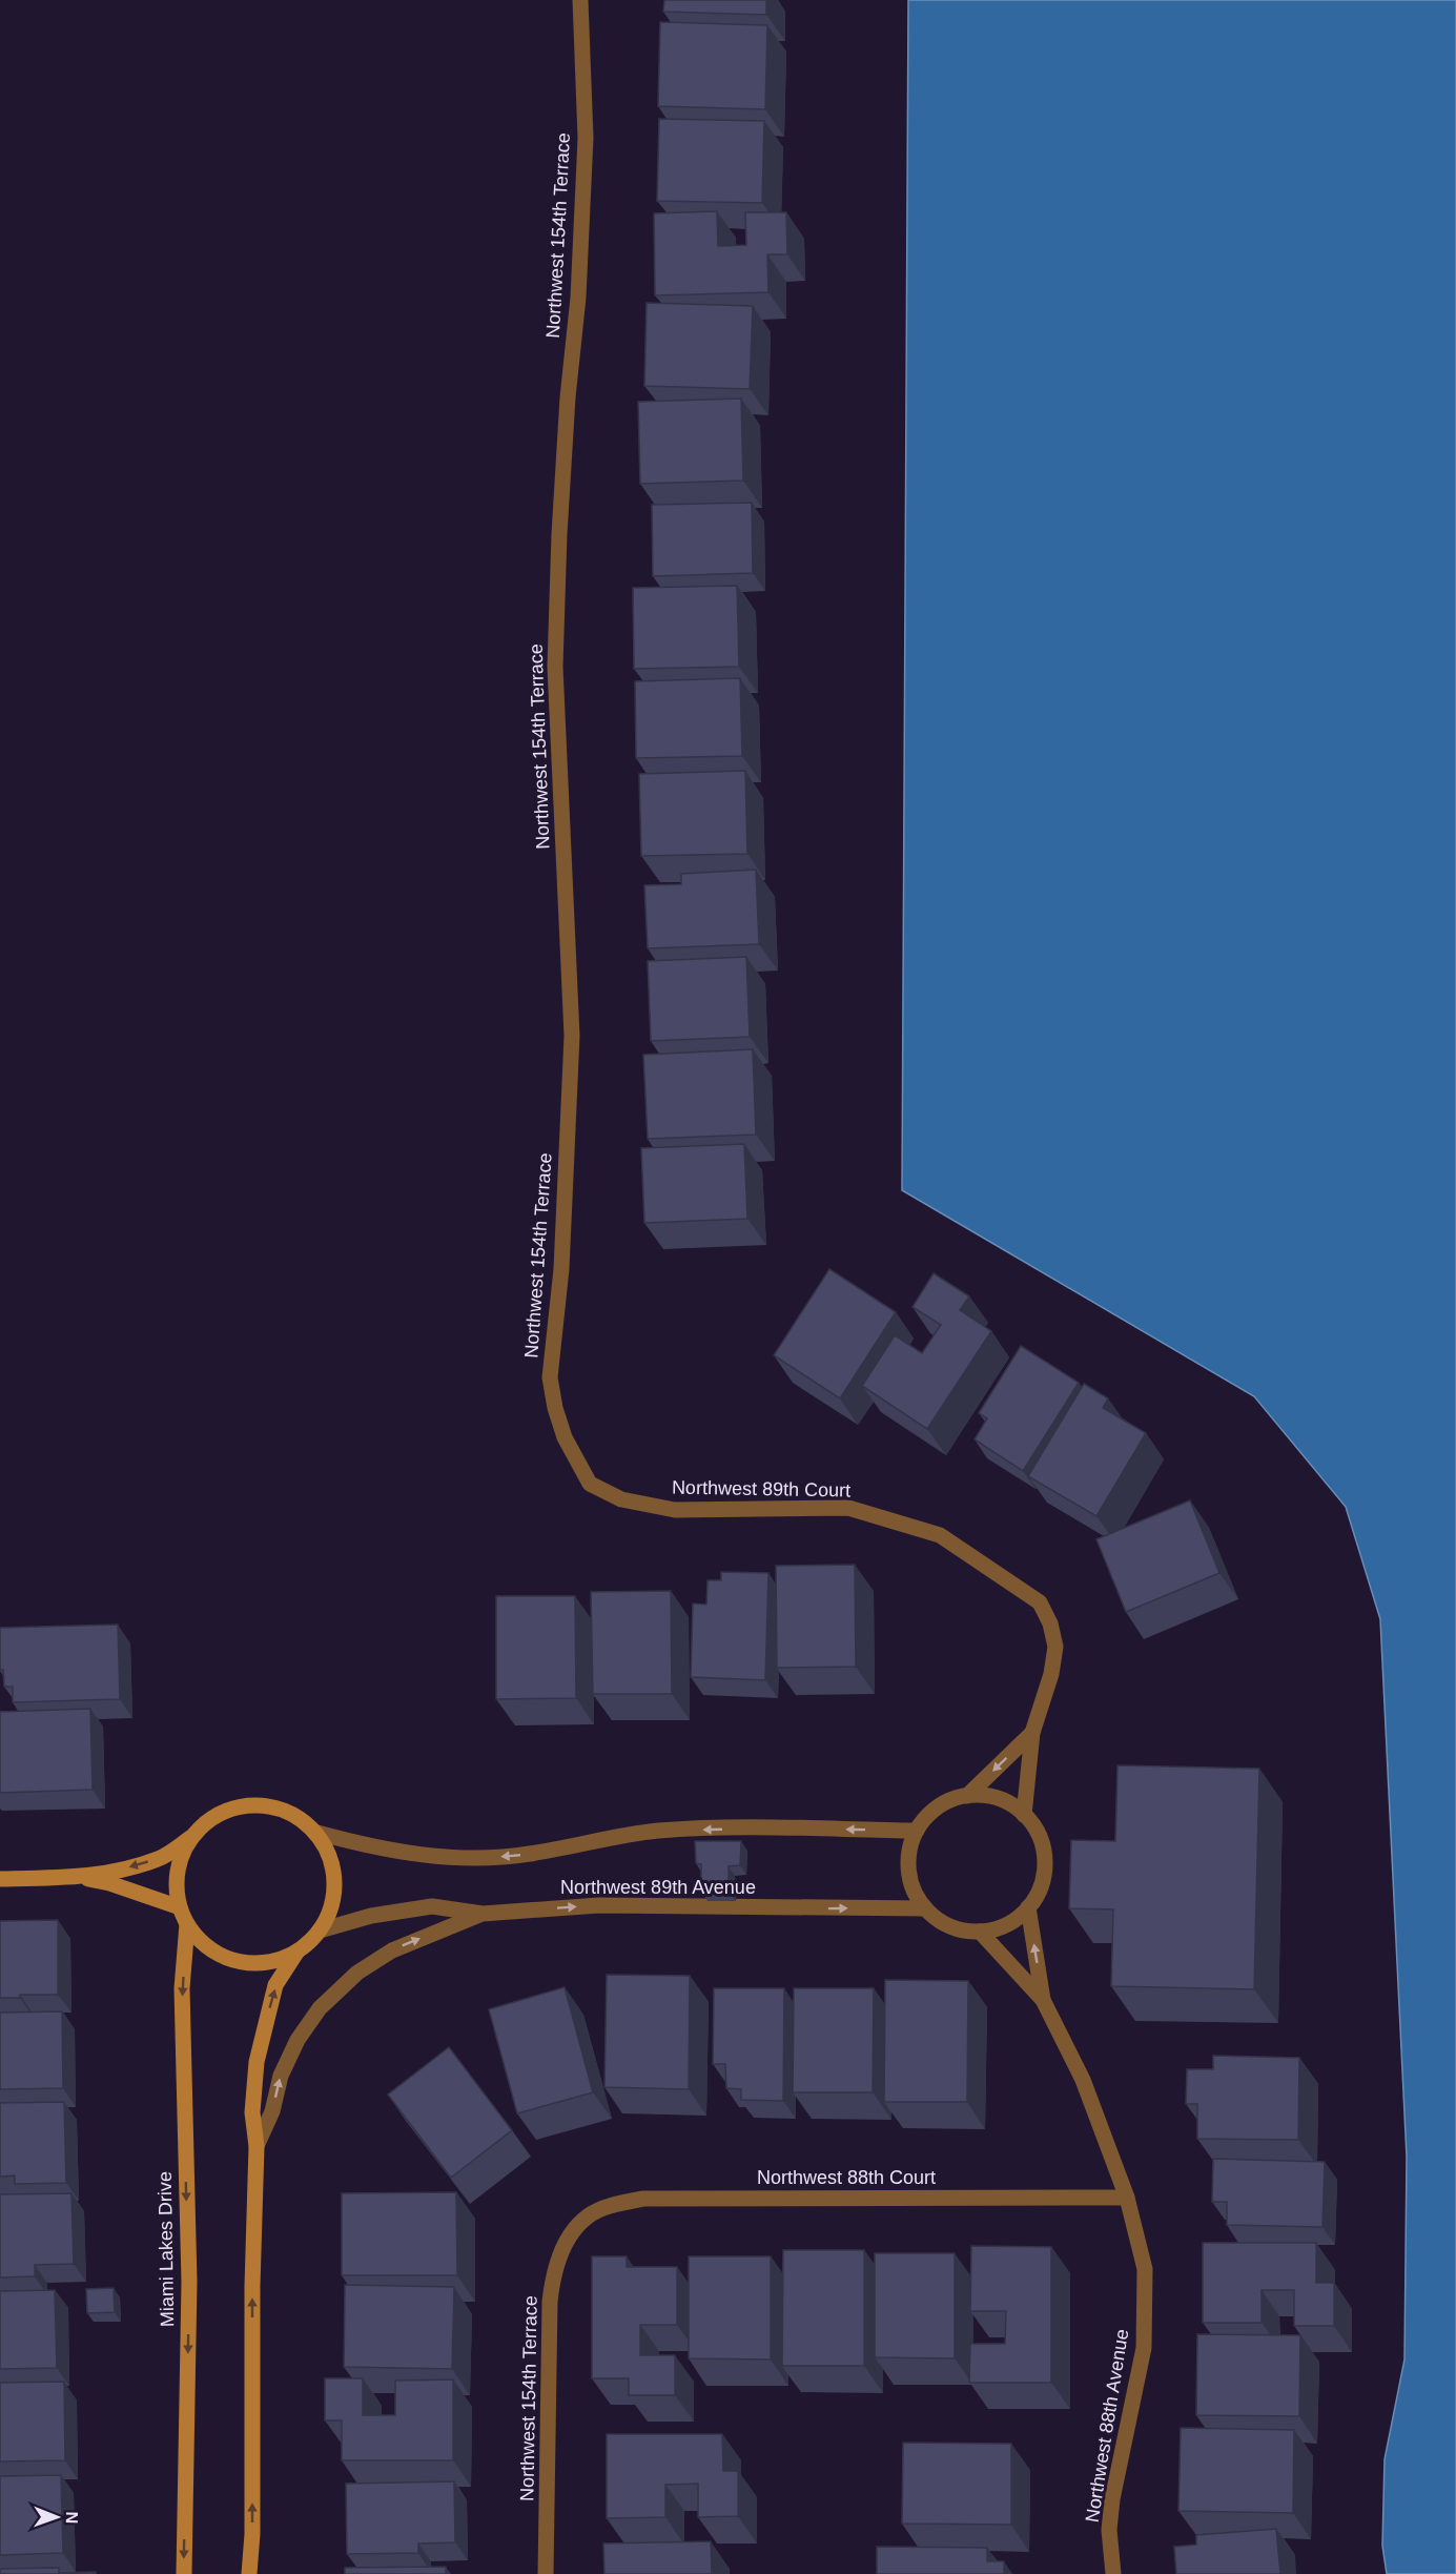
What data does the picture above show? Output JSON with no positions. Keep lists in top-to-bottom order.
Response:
{
  "streets": {
    "street": [
      "Northwest 154th Terrace",
      "Northwest 89th Court",
      "Northwest 89th Avenue",
      "Northwest 88th Court",
      "Miami Lakes Drive",
      "Northwest 88th Avenue"
    ]
  },
  "crossings": [
    ["Northwest 154th Terrace", "Northwest 89th Court"],
    ["Northwest 154th Terrace", "Northwest 88th Court"],
    ["Northwest 89th Court", "Northwest 89th Avenue"],
    ["Northwest 89th Court", "Northwest 88th Avenue"],
    ["Northwest 89th Avenue", "Miami Lakes Drive"],
    ["Northwest 89th Avenue", "Northwest 88th Avenue"],
    ["Northwest 88th Court", "Northwest 88th Avenue"]
  ],
  "north": "right"
}
